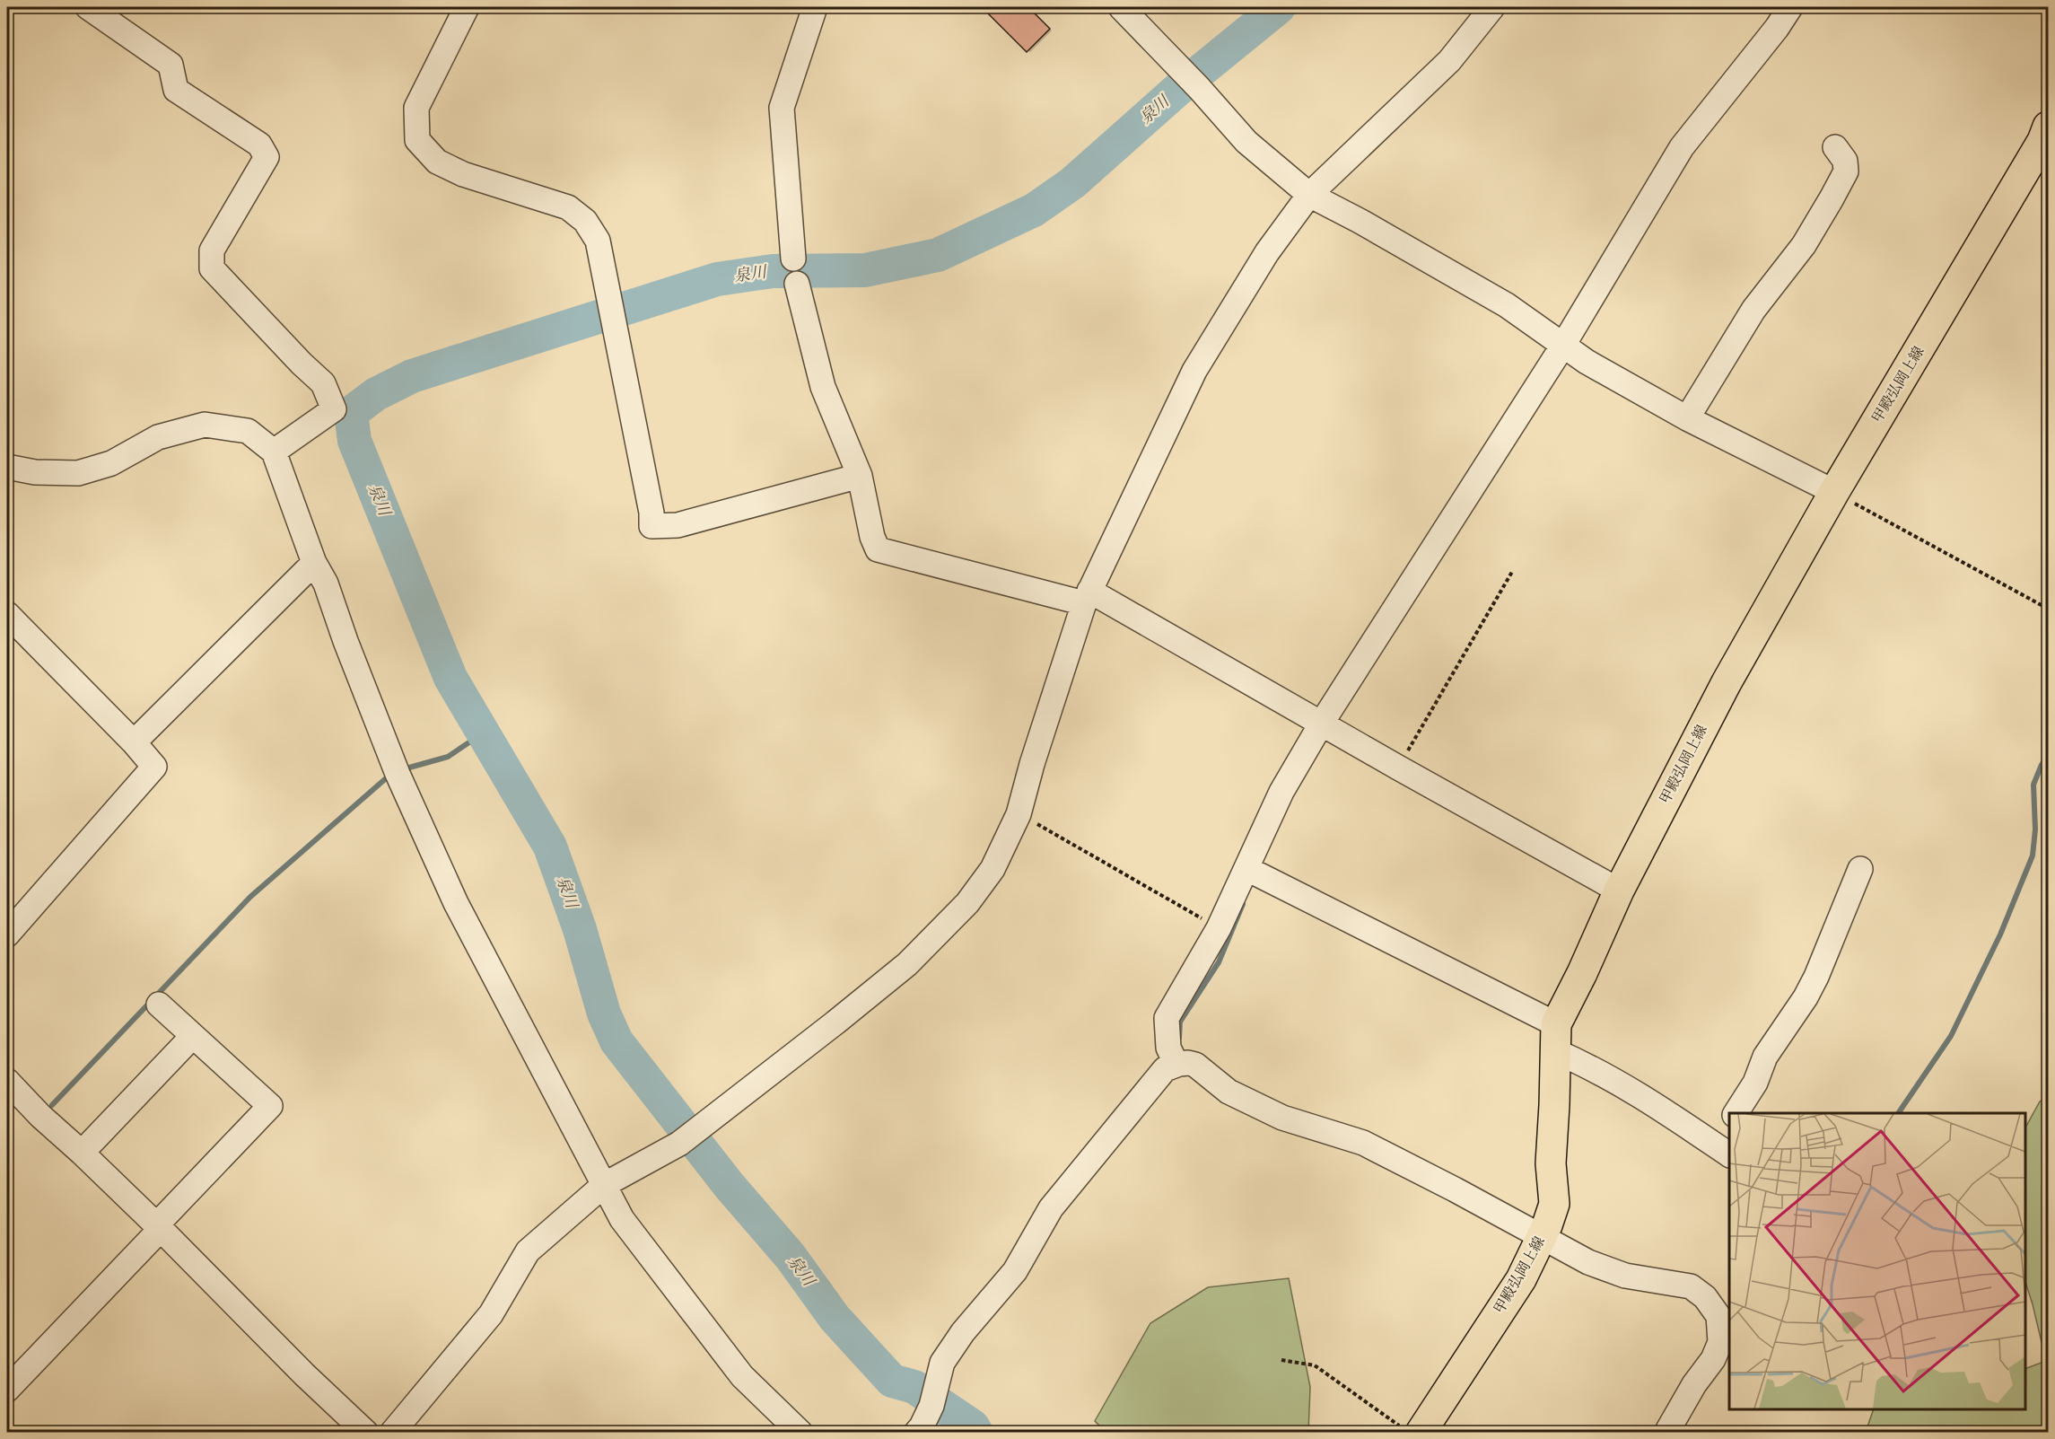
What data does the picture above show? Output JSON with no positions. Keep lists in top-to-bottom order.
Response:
{
  "streets": {
    "main road": ["甲殿弘岡上線"]
  },
  "water": ["泉川"]
}
